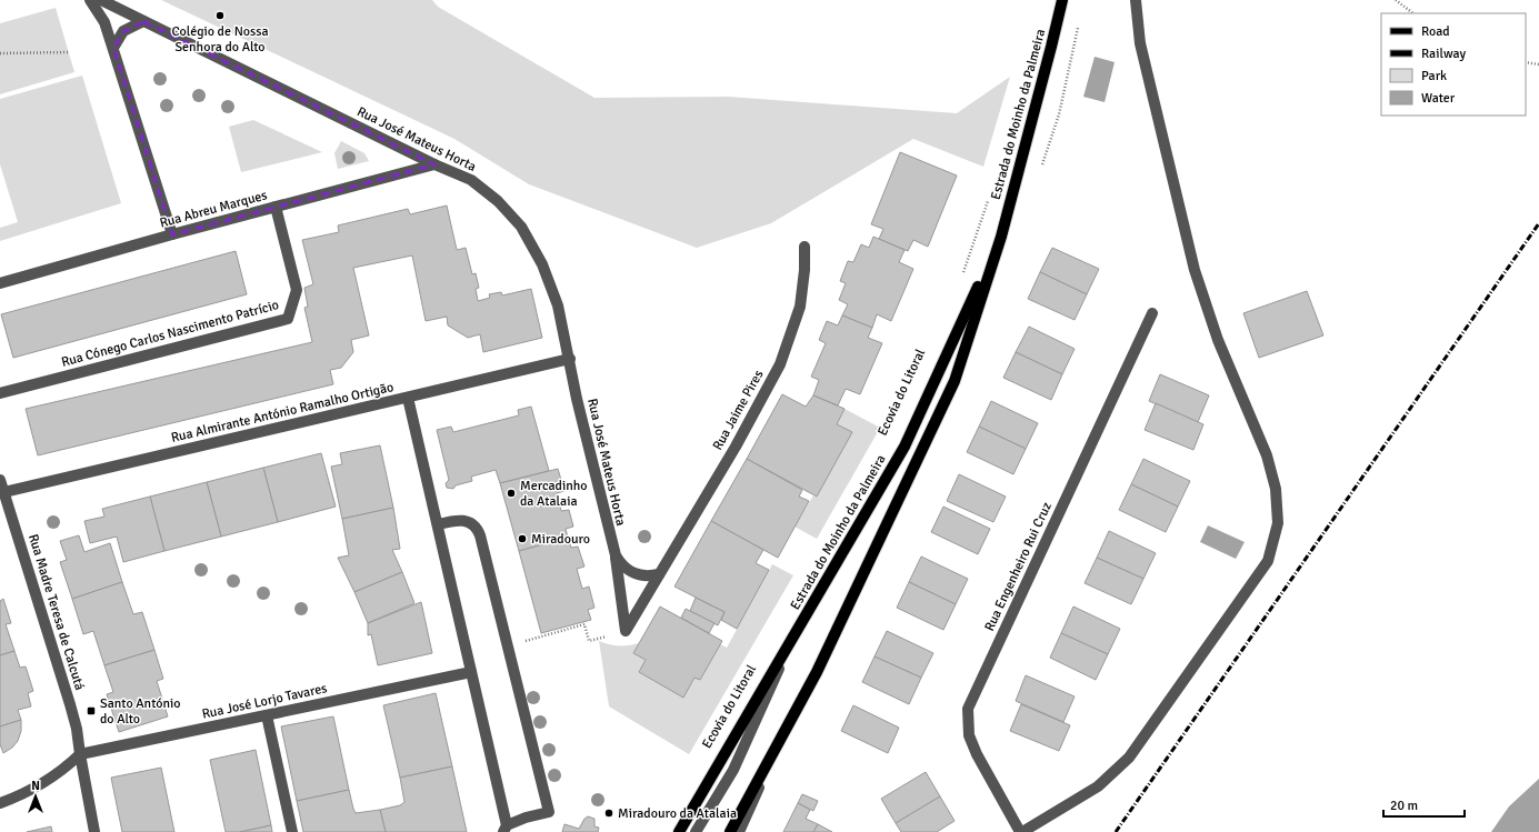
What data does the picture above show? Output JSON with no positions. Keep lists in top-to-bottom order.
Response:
{
  "streets": {
    "main road": ["Estrada do Moinho da Palmeira"],
    "street": [
      "Rua José Mateus Horta",
      "Rua Abreu Marques",
      "Rua Cónego Carlos Nascimento Patrício",
      "Rua Jaime Pires",
      "Rua Almirante António Ramalho Ortigão",
      "Rua Engenheiro Rui Cruz",
      "Rua Madre Teresa de Calcutá",
      "Rua José Lorjo Tavares"
    ]
  },
  "crossings": [
    ["Rua José Mateus Horta", "Rua Abreu Marques"],
    ["Rua José Mateus Horta", "Rua Jaime Pires"],
    ["Rua José Mateus Horta", "Rua Almirante António Ramalho Ortigão"],
    ["Rua Abreu Marques", "Rua Cónego Carlos Nascimento Patrício"],
    ["Rua Almirante António Ramalho Ortigão", "Rua Madre Teresa de Calcutá"],
    ["Rua Madre Teresa de Calcutá", "Rua José Lorjo Tavares"]
  ],
  "places": {
    "other": [
      "Colégio de Nossa Senhora do Alto",
      "Mercadinho da Atalaia",
      "Miradouro",
      "Miradouro da Atalaia"
    ],
    "transit": ["Santo António do Alto"]
  },
  "legend": [
    "Road",
    "Railway",
    "Park",
    "Water"
  ],
  "scale_bar": "20 m",
  "north": "top"
}
